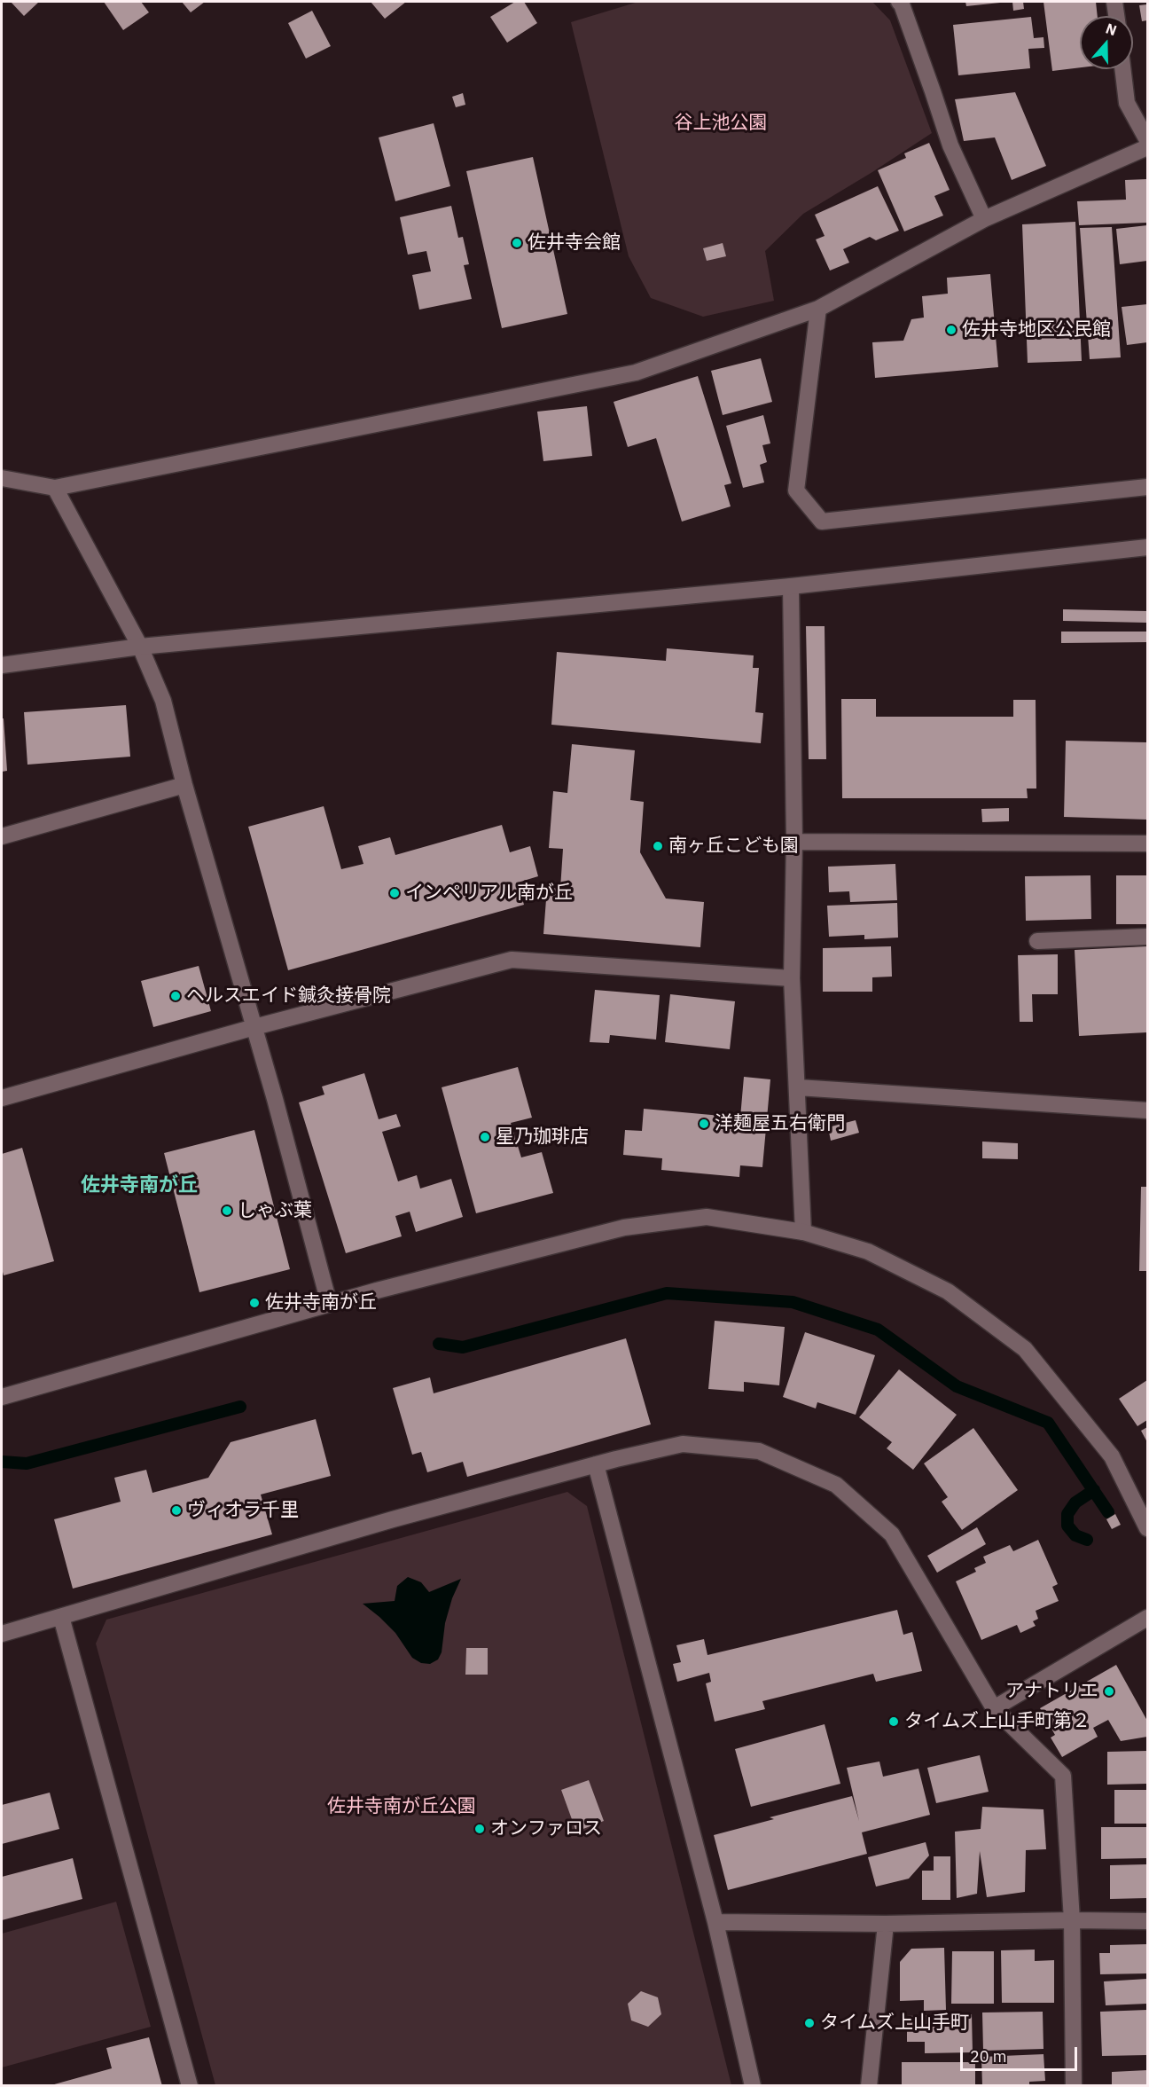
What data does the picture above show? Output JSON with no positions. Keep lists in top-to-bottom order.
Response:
{
  "districts": ["佐井寺南が丘"],
  "parks": ["谷上池公園", "佐井寺南が丘公園"],
  "places": [
    "佐井寺会館",
    "佐井寺地区公民館",
    "南ヶ丘こども園",
    "インペリアル南が丘",
    "ヘルスエイド鍼灸接骨院",
    "洋麺屋五右衛門",
    "星乃珈琲店",
    "しゃぶ葉",
    "佐井寺南が丘",
    "ヴィオラ千里",
    "アナトリエ",
    "タイムズ上山手町第２",
    "オンファロス",
    "タイムズ上山手町"
  ],
  "scale_bar": "20 m",
  "north": "top"
}
